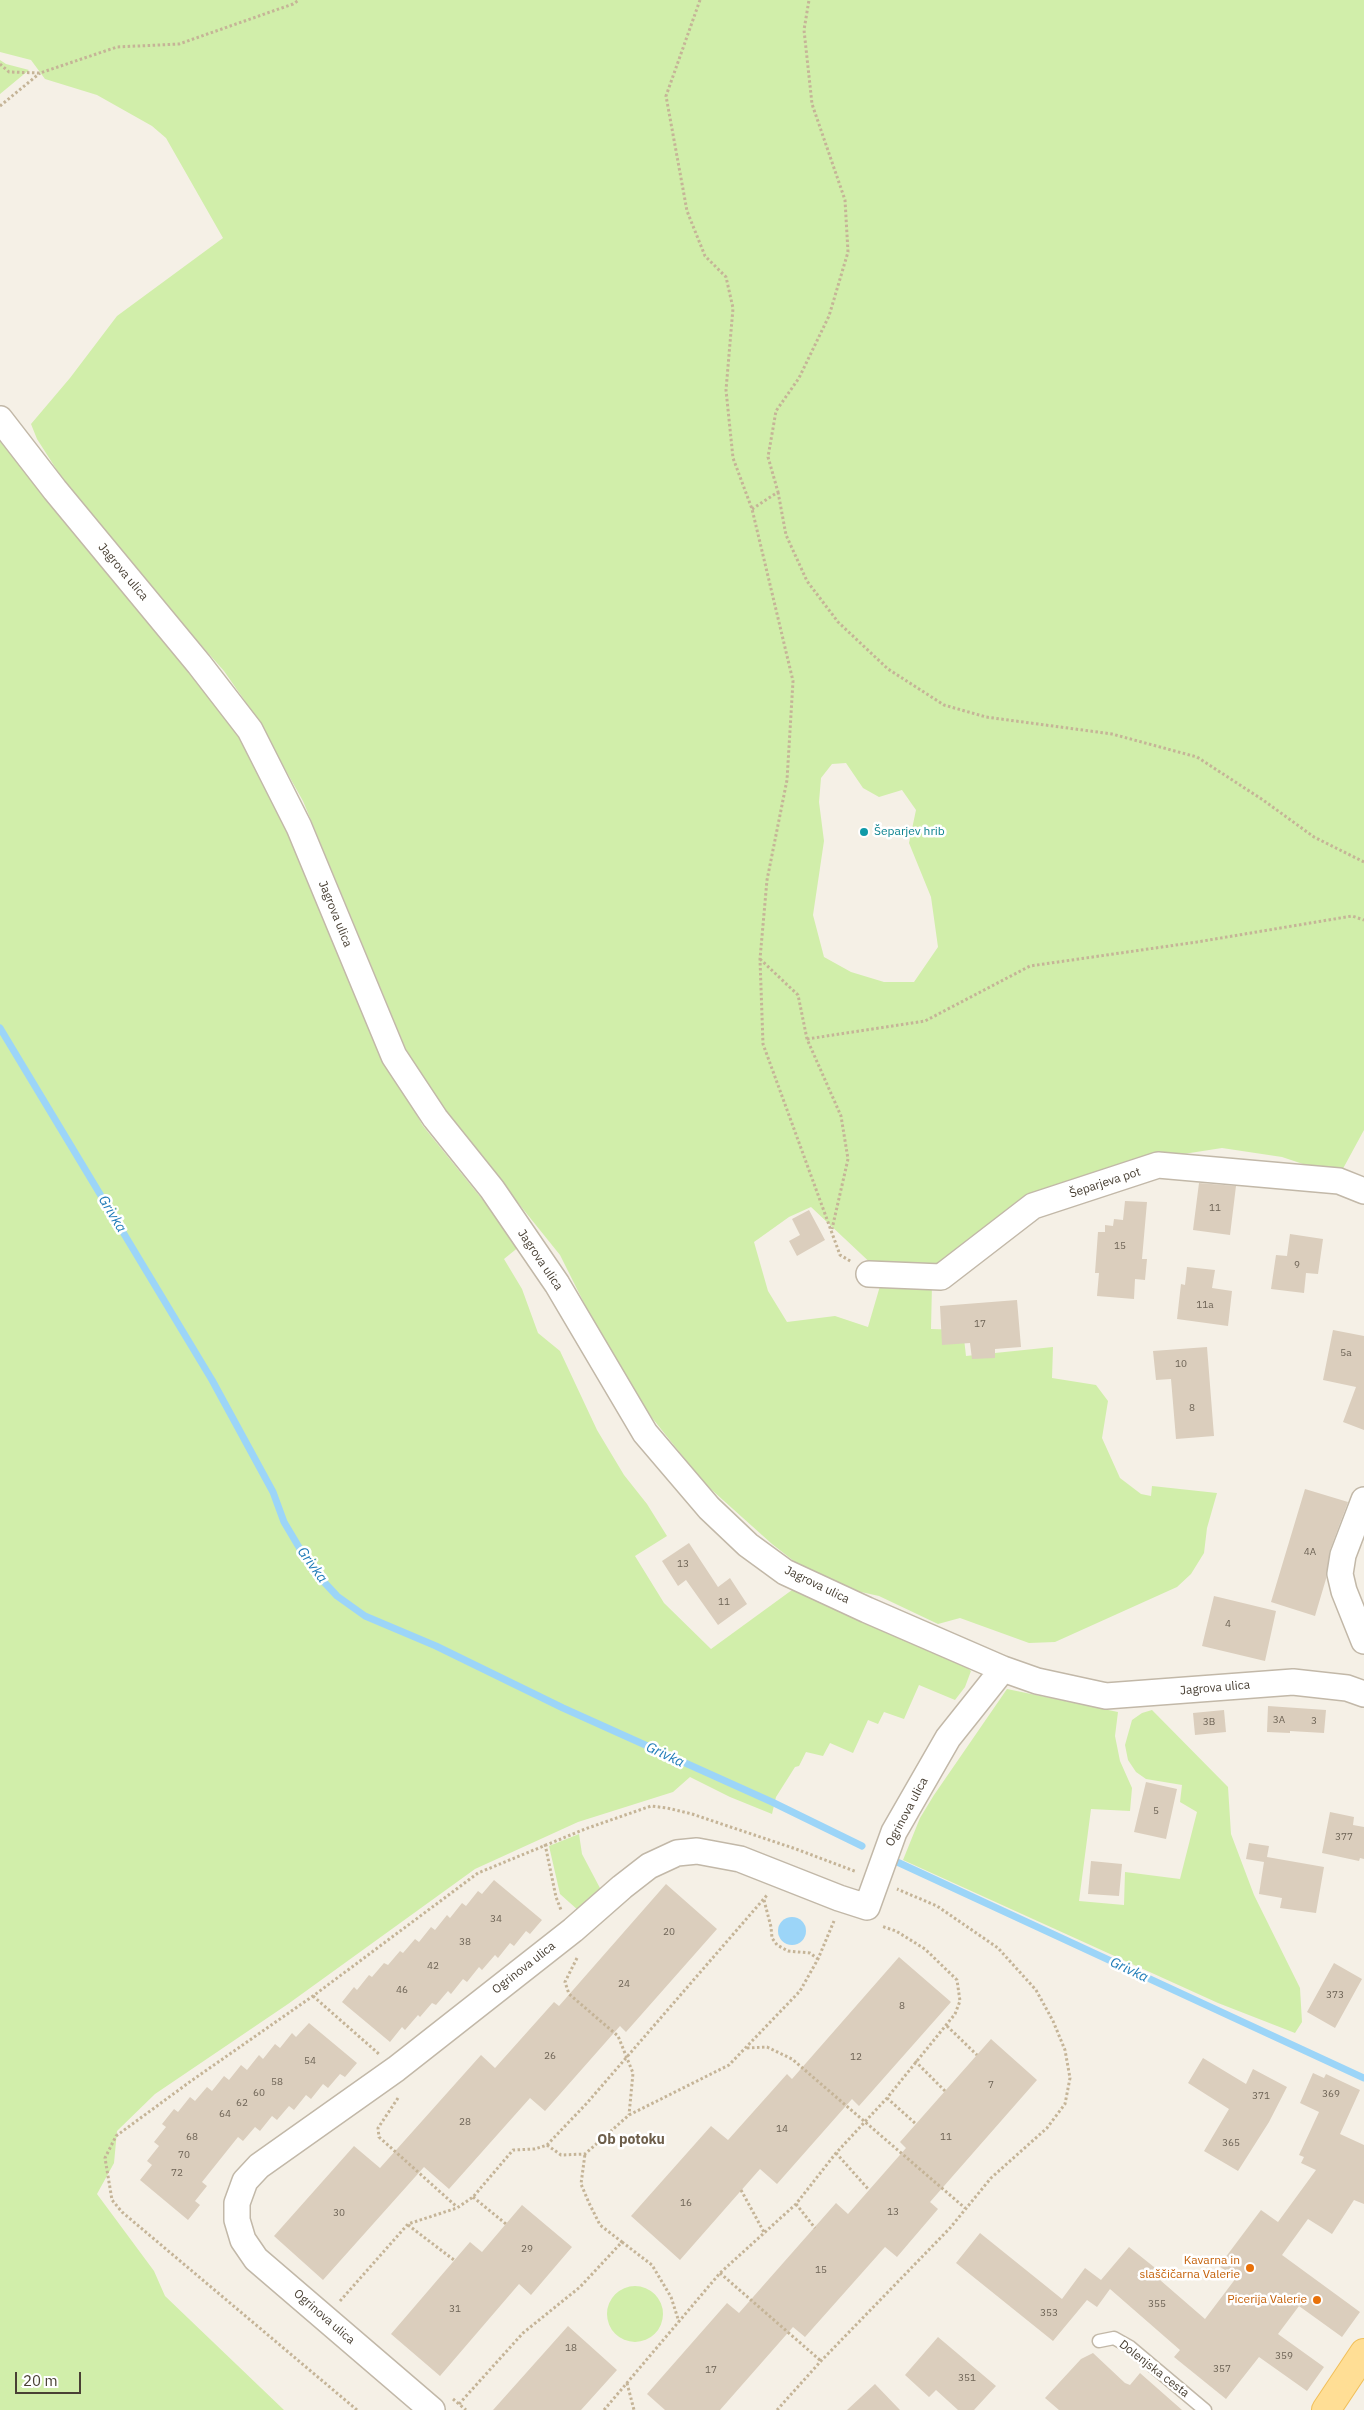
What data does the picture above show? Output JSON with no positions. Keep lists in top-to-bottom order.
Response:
{
  "streets": {
    "street": ["Jagrova ulica", "Šeparjeva pot", "Ogrinova ulica"],
    "lane": ["Dolenjska cesta"]
  },
  "crossings": [
    ["Jagrova ulica", "Ogrinova ulica"]
  ],
  "districts": ["Ob potoku"],
  "water": ["Grivka"],
  "places": ["Šeparjev hrib", "Kavarna in slaščičarna Valerie", "Picerija Valerie"],
  "house_numbers": [
    "11",
    "15",
    "9",
    "11a",
    "17",
    "5a",
    "10",
    "8",
    "4A",
    "13",
    "11",
    "4",
    "3A",
    "3",
    "3B",
    "5",
    "377",
    "34",
    "20",
    "38",
    "42",
    "24",
    "46",
    "373",
    "8",
    "26",
    "12",
    "54",
    "58",
    "7",
    "60",
    "369",
    "371",
    "62",
    "64",
    "28",
    "14",
    "68",
    "11",
    "365",
    "70",
    "72",
    "16",
    "13",
    "30",
    "29",
    "15",
    "355",
    "31",
    "353",
    "18",
    "359",
    "357",
    "17",
    "351"
  ],
  "scale_bar": "20 m"
}
